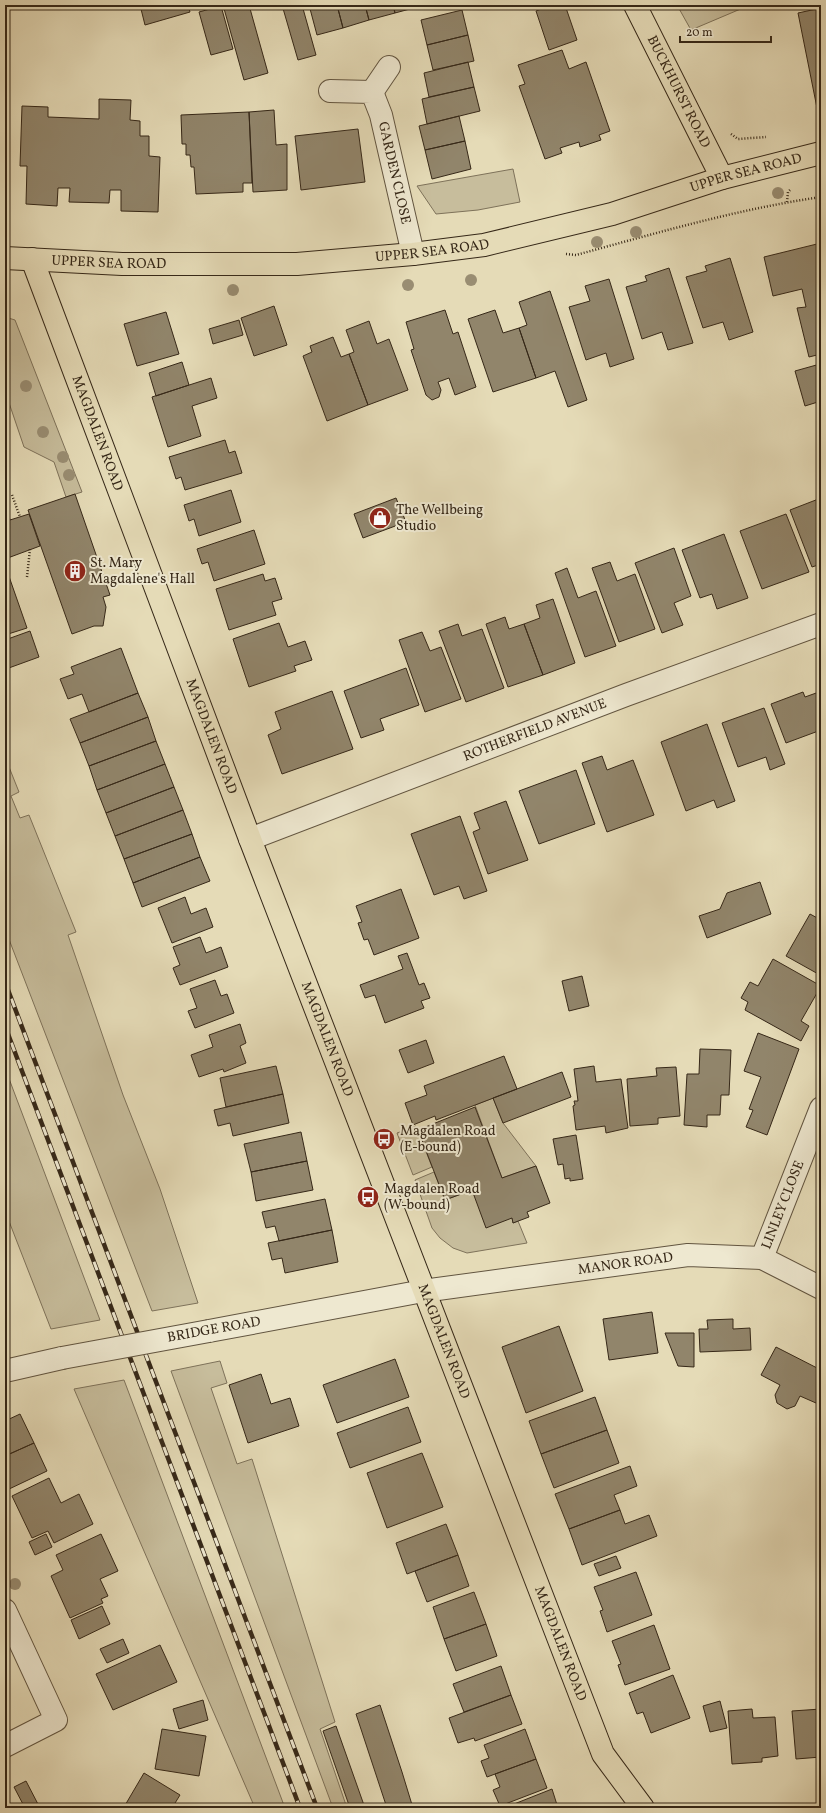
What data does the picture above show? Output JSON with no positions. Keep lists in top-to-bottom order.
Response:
{
  "streets": {
    "main road": ["BUCKHURST ROAD", "UPPER SEA ROAD", "MAGDALEN ROAD"],
    "street": [
      "GARDEN CLOSE",
      "ROTHERFIELD AVENUE",
      "LINLEY CLOSE",
      "MANOR ROAD",
      "BRIDGE ROAD"
    ]
  },
  "crossings": [
    ["BUCKHURST ROAD", "UPPER SEA ROAD"],
    ["GARDEN CLOSE", "UPPER SEA ROAD"],
    ["UPPER SEA ROAD", "MAGDALEN ROAD"],
    ["MAGDALEN ROAD", "ROTHERFIELD AVENUE"],
    ["MAGDALEN ROAD", "MANOR ROAD"],
    ["MAGDALEN ROAD", "BRIDGE ROAD"],
    ["LINLEY CLOSE", "MANOR ROAD"],
    ["MANOR ROAD", "BRIDGE ROAD"]
  ],
  "places": {
    "shop": ["The Wellbeing Studio"],
    "building": ["St. Mary Magdalene's Hall"],
    "bus stop": ["Magdalen Road (E-bound)", "Magdalen Road (W-bound)"]
  },
  "scale_bar": "20 m"
}
